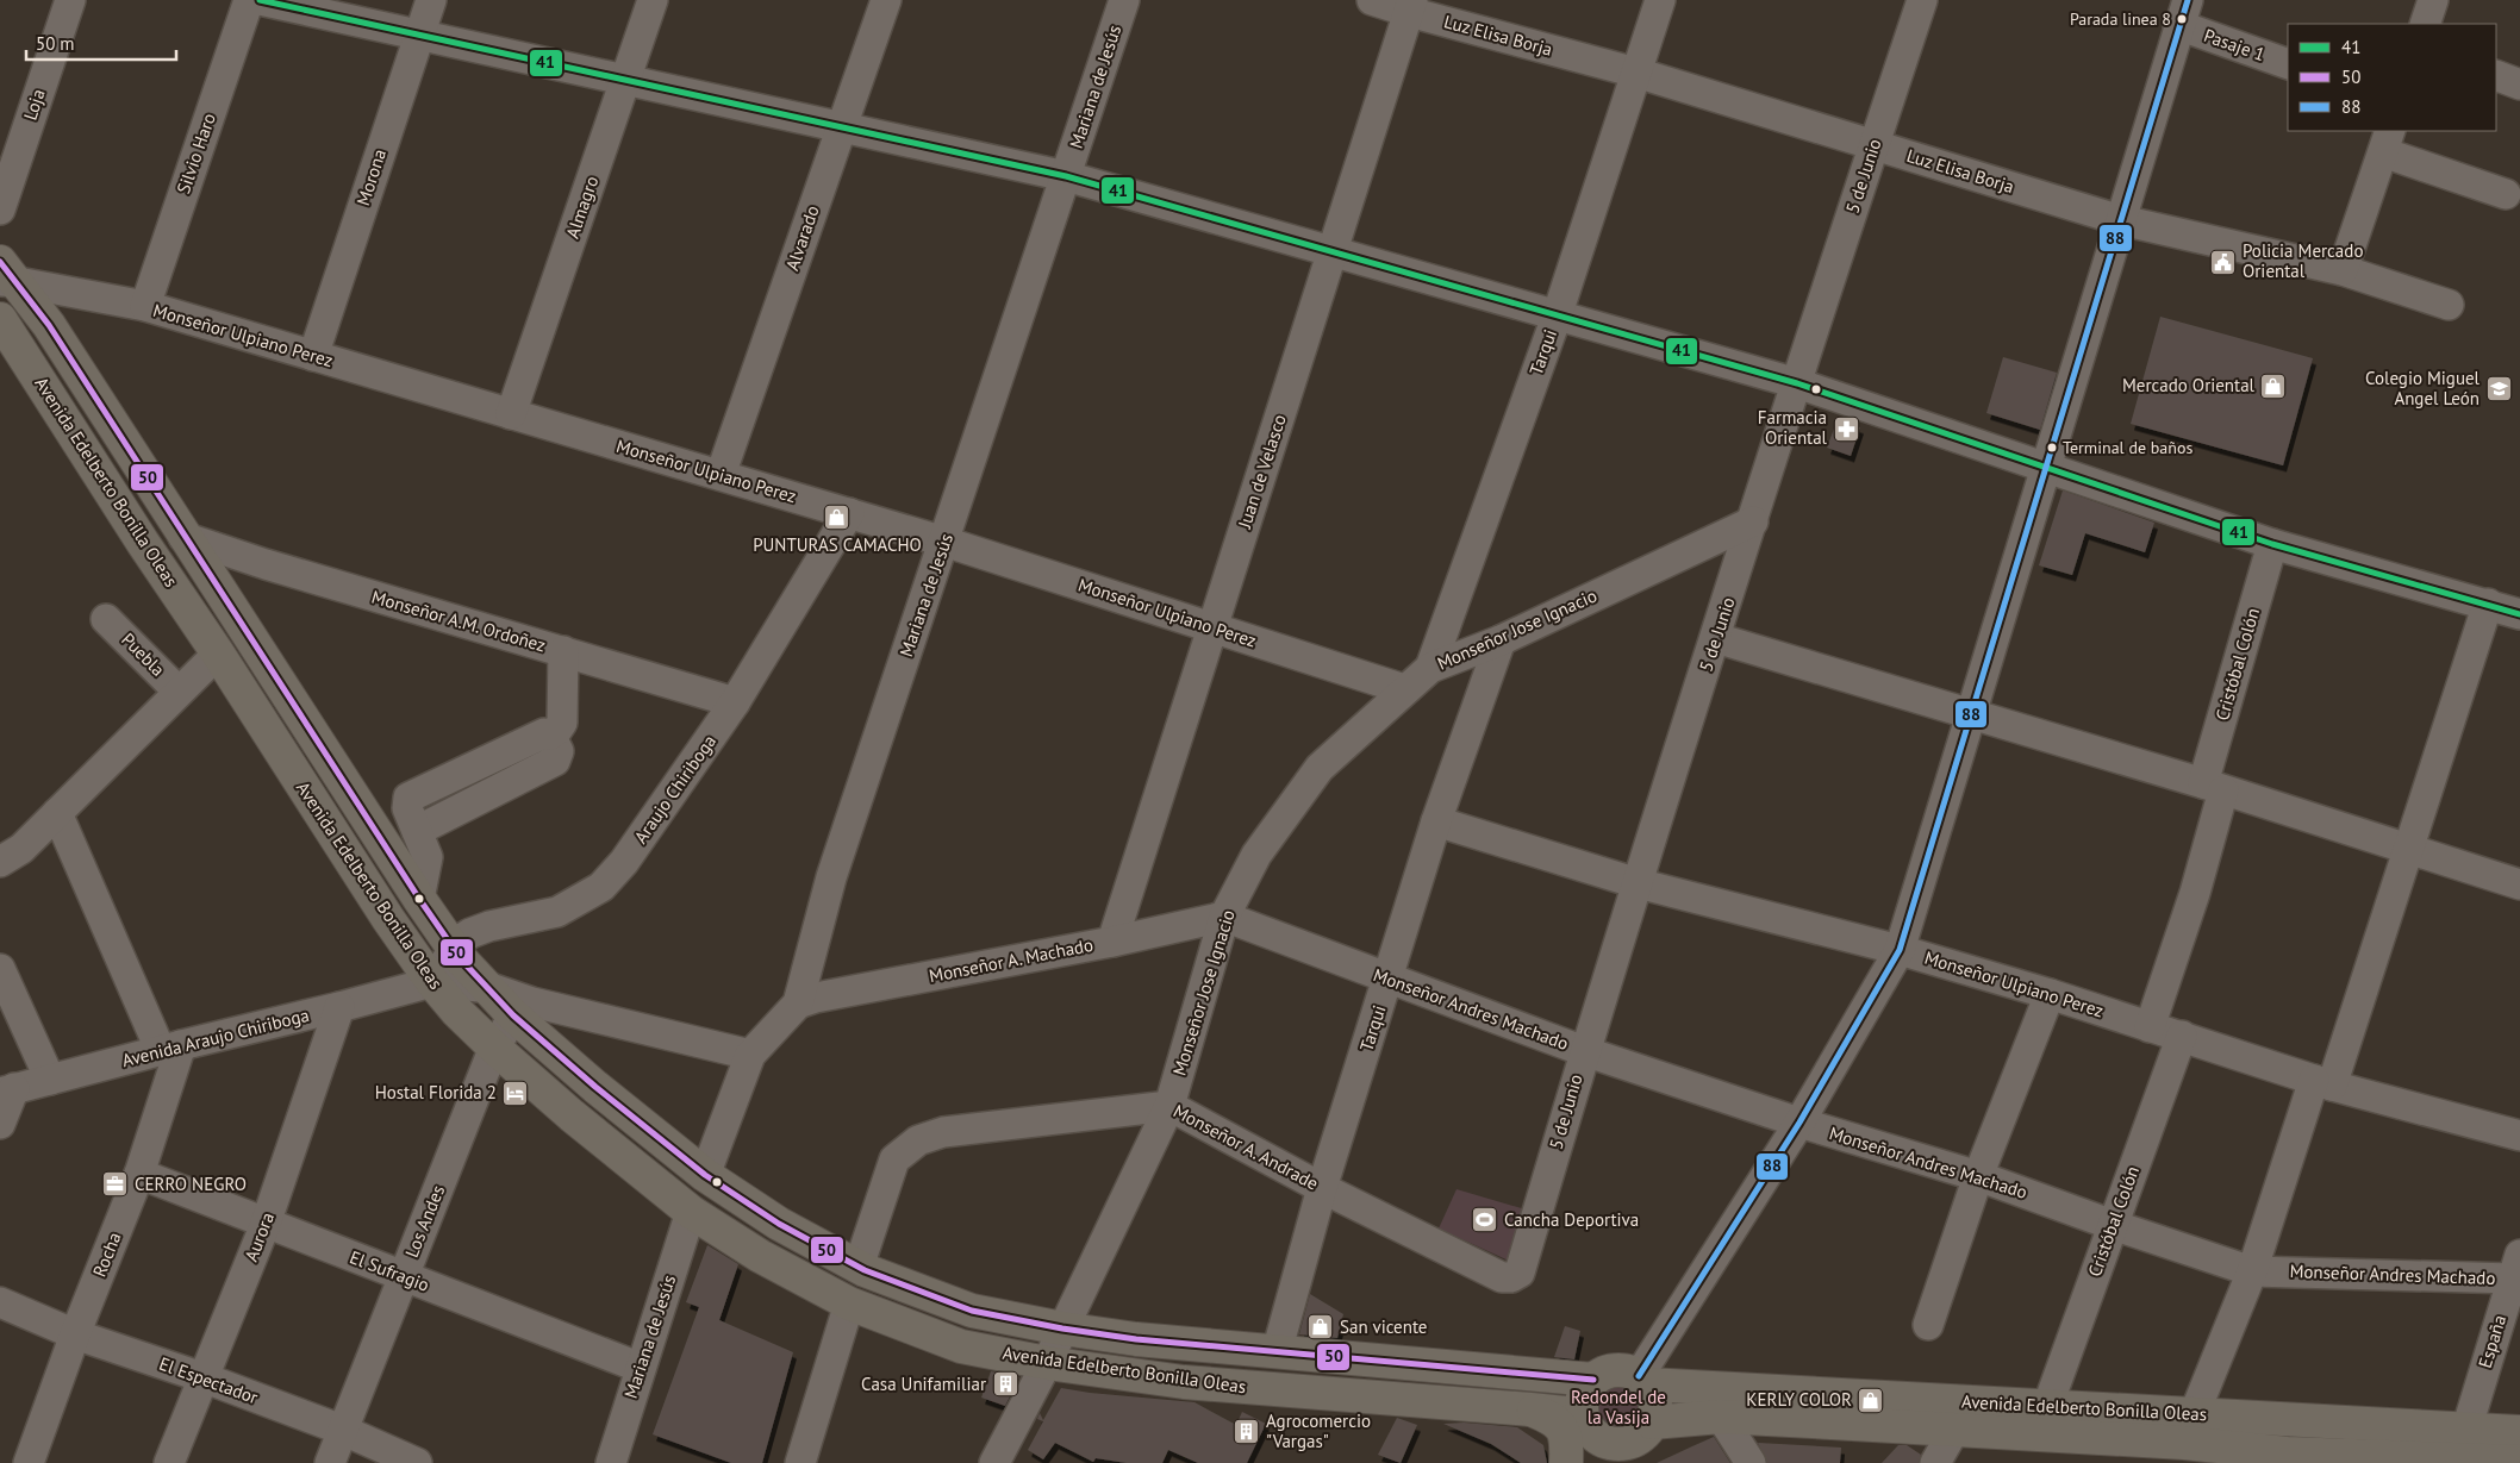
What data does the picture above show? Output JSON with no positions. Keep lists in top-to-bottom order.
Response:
{
  "streets": {
    "main road": ["Avenida Edelberto Bonilla Oleas"],
    "street": [
      "Luz Elisa Borja",
      "Pasaje 1",
      "Mariana de Jesús",
      "Loja",
      "Silvio Haro",
      "5 de Junio",
      "Morona",
      "Almagro",
      "Alvarado",
      "Monseñor Ulpiano Perez",
      "Tarqui",
      "Juan de Velasco",
      "Monseñor A.M. Ordoñez",
      "Monseñor Jose Ignacio",
      "Puebla",
      "Cristóbal Colón",
      "Araujo Chiriboga",
      "Monseñor A. Machado",
      "Monseñor Andres Machado",
      "Avenida Araujo Chiriboga",
      "Monseñor A. Andrade",
      "Los Andes",
      "Aurora",
      "Rocha",
      "El Sufragio",
      "España",
      "El Espectador"
    ]
  },
  "crossings": [
    ["Luz Elisa Borja", "5 de Junio"],
    ["Luz Elisa Borja", "Tarqui"],
    ["Luz Elisa Borja", "Juan de Velasco"],
    ["Mariana de Jesús", "Monseñor Ulpiano Perez"],
    ["Mariana de Jesús", "Avenida Edelberto Bonilla Oleas"],
    ["Mariana de Jesús", "Monseñor A. Machado"],
    ["Mariana de Jesús", "El Sufragio"],
    ["Silvio Haro", "Monseñor Ulpiano Perez"],
    ["5 de Junio", "Monseñor Ulpiano Perez"],
    ["5 de Junio", "Monseñor Jose Ignacio"],
    ["5 de Junio", "Monseñor Andres Machado"],
    ["5 de Junio", "Monseñor A. Andrade"],
    ["Morona", "Monseñor Ulpiano Perez"],
    ["Almagro", "Monseñor Ulpiano Perez"],
    ["Alvarado", "Monseñor Ulpiano Perez"],
    ["Monseñor Ulpiano Perez", "Tarqui"],
    ["Monseñor Ulpiano Perez", "Juan de Velasco"],
    ["Monseñor Ulpiano Perez", "Avenida Edelberto Bonilla Oleas"],
    ["Monseñor Ulpiano Perez", "Monseñor Jose Ignacio"],
    ["Monseñor Ulpiano Perez", "Cristóbal Colón"],
    ["Monseñor Ulpiano Perez", "Araujo Chiriboga"],
    ["Tarqui", "Avenida Edelberto Bonilla Oleas"],
    ["Tarqui", "Monseñor Jose Ignacio"],
    ["Tarqui", "Monseñor Andres Machado"],
    ["Tarqui", "Monseñor A. Andrade"],
    ["Juan de Velasco", "Monseñor A. Machado"],
    ["Avenida Edelberto Bonilla Oleas", "Monseñor A.M. Ordoñez"],
    ["Avenida Edelberto Bonilla Oleas", "Monseñor Jose Ignacio"],
    ["Avenida Edelberto Bonilla Oleas", "Cristóbal Colón"],
    ["Avenida Edelberto Bonilla Oleas", "Araujo Chiriboga"],
    ["Avenida Edelberto Bonilla Oleas", "Avenida Araujo Chiriboga"],
    ["Avenida Edelberto Bonilla Oleas", "Monseñor A. Andrade"],
    ["Avenida Edelberto Bonilla Oleas", "Los Andes"],
    ["Avenida Edelberto Bonilla Oleas", "España"],
    ["Monseñor A.M. Ordoñez", "Araujo Chiriboga"],
    ["Monseñor Jose Ignacio", "Monseñor A. Machado"],
    ["Monseñor Jose Ignacio", "Monseñor Andres Machado"],
    ["Monseñor Jose Ignacio", "Monseñor A. Andrade"],
    ["Cristóbal Colón", "Monseñor Andres Machado"],
    ["Araujo Chiriboga", "Avenida Araujo Chiriboga"],
    ["Monseñor A. Machado", "Monseñor Andres Machado"],
    ["Monseñor Andres Machado", "España"],
    ["Avenida Araujo Chiriboga", "Aurora"],
    ["Avenida Araujo Chiriboga", "Rocha"],
    ["Los Andes", "El Sufragio"],
    ["Los Andes", "El Espectador"],
    ["Aurora", "El Sufragio"],
    ["Aurora", "El Espectador"],
    ["Rocha", "El Sufragio"],
    ["Rocha", "El Espectador"]
  ],
  "parks": ["Redondel de la Vasija"],
  "places": {
    "other": ["Parada linea 8", "Terminal de baños"],
    "public building": ["Policia Mercado Oriental"],
    "shop": [
      "Mercado Oriental",
      "PUNTURAS CAMACHO",
      "San vicente",
      "KERLY COLOR"
    ],
    "school or university": ["Colegio Miguel Angel León"],
    "pharmacy": ["Farmacia Oriental"],
    "hotel": ["Hostal Florida 2"],
    "office": ["CERRO NEGRO"],
    "sports": ["Cancha Deportiva"],
    "building": ["Casa Unifamiliar", "Agrocomercio \"Vargas\""]
  },
  "lines": ["transit line 41", "transit line 88", "transit line 50"],
  "legend": ["41", "50", "88"],
  "scale_bar": "50 m"
}
